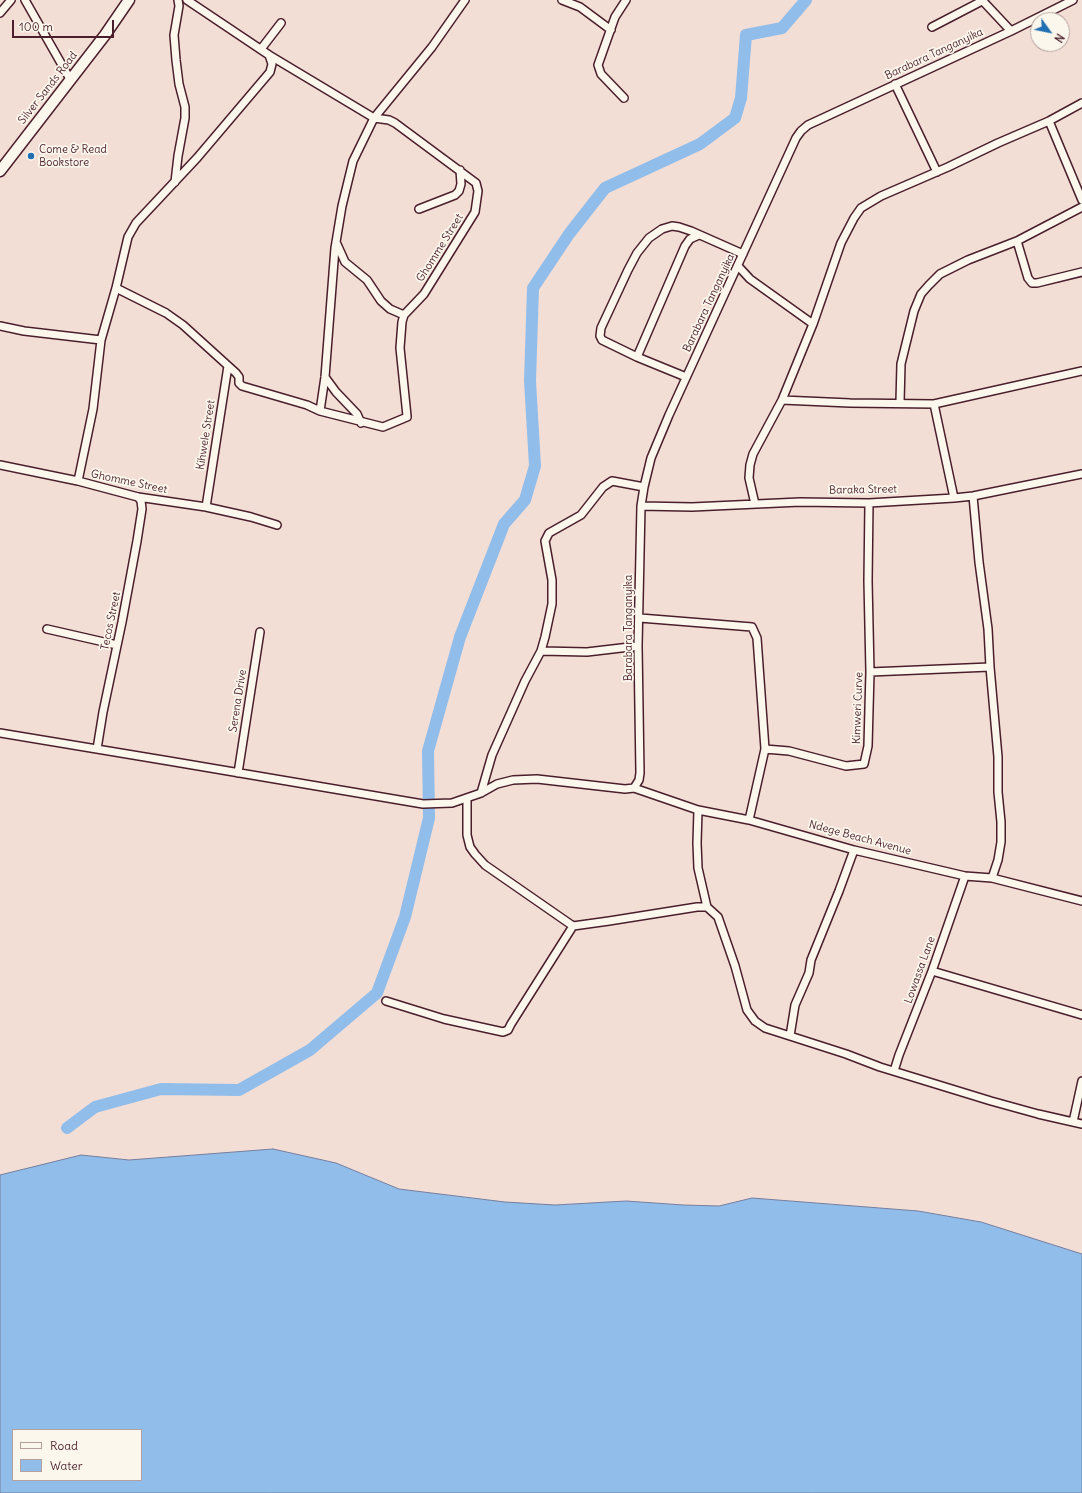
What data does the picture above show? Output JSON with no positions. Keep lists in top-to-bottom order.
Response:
{
  "streets": {
    "street": [
      "Barabara Tanganyika",
      "Silver Sands Road",
      "Ghomme Street",
      "Kihwele Street",
      "Baraka Street",
      "Tecos Street",
      "Serena Drive",
      "Kimweri Curve",
      "Ndege Beach Avenue",
      "Lowassa Lane"
    ]
  },
  "crossings": [
    ["Barabara Tanganyika", "Baraka Street"],
    ["Barabara Tanganyika", "Ndege Beach Avenue"],
    ["Ghomme Street", "Kihwele Street"],
    ["Ghomme Street", "Tecos Street"],
    ["Baraka Street", "Kimweri Curve"],
    ["Tecos Street", "Ndege Beach Avenue"],
    ["Serena Drive", "Ndege Beach Avenue"],
    ["Ndege Beach Avenue", "Lowassa Lane"]
  ],
  "places": ["Come & Read Bookstore"],
  "legend": ["Road", "Water"],
  "scale_bar": "100 m",
  "north": "bottom right"
}
